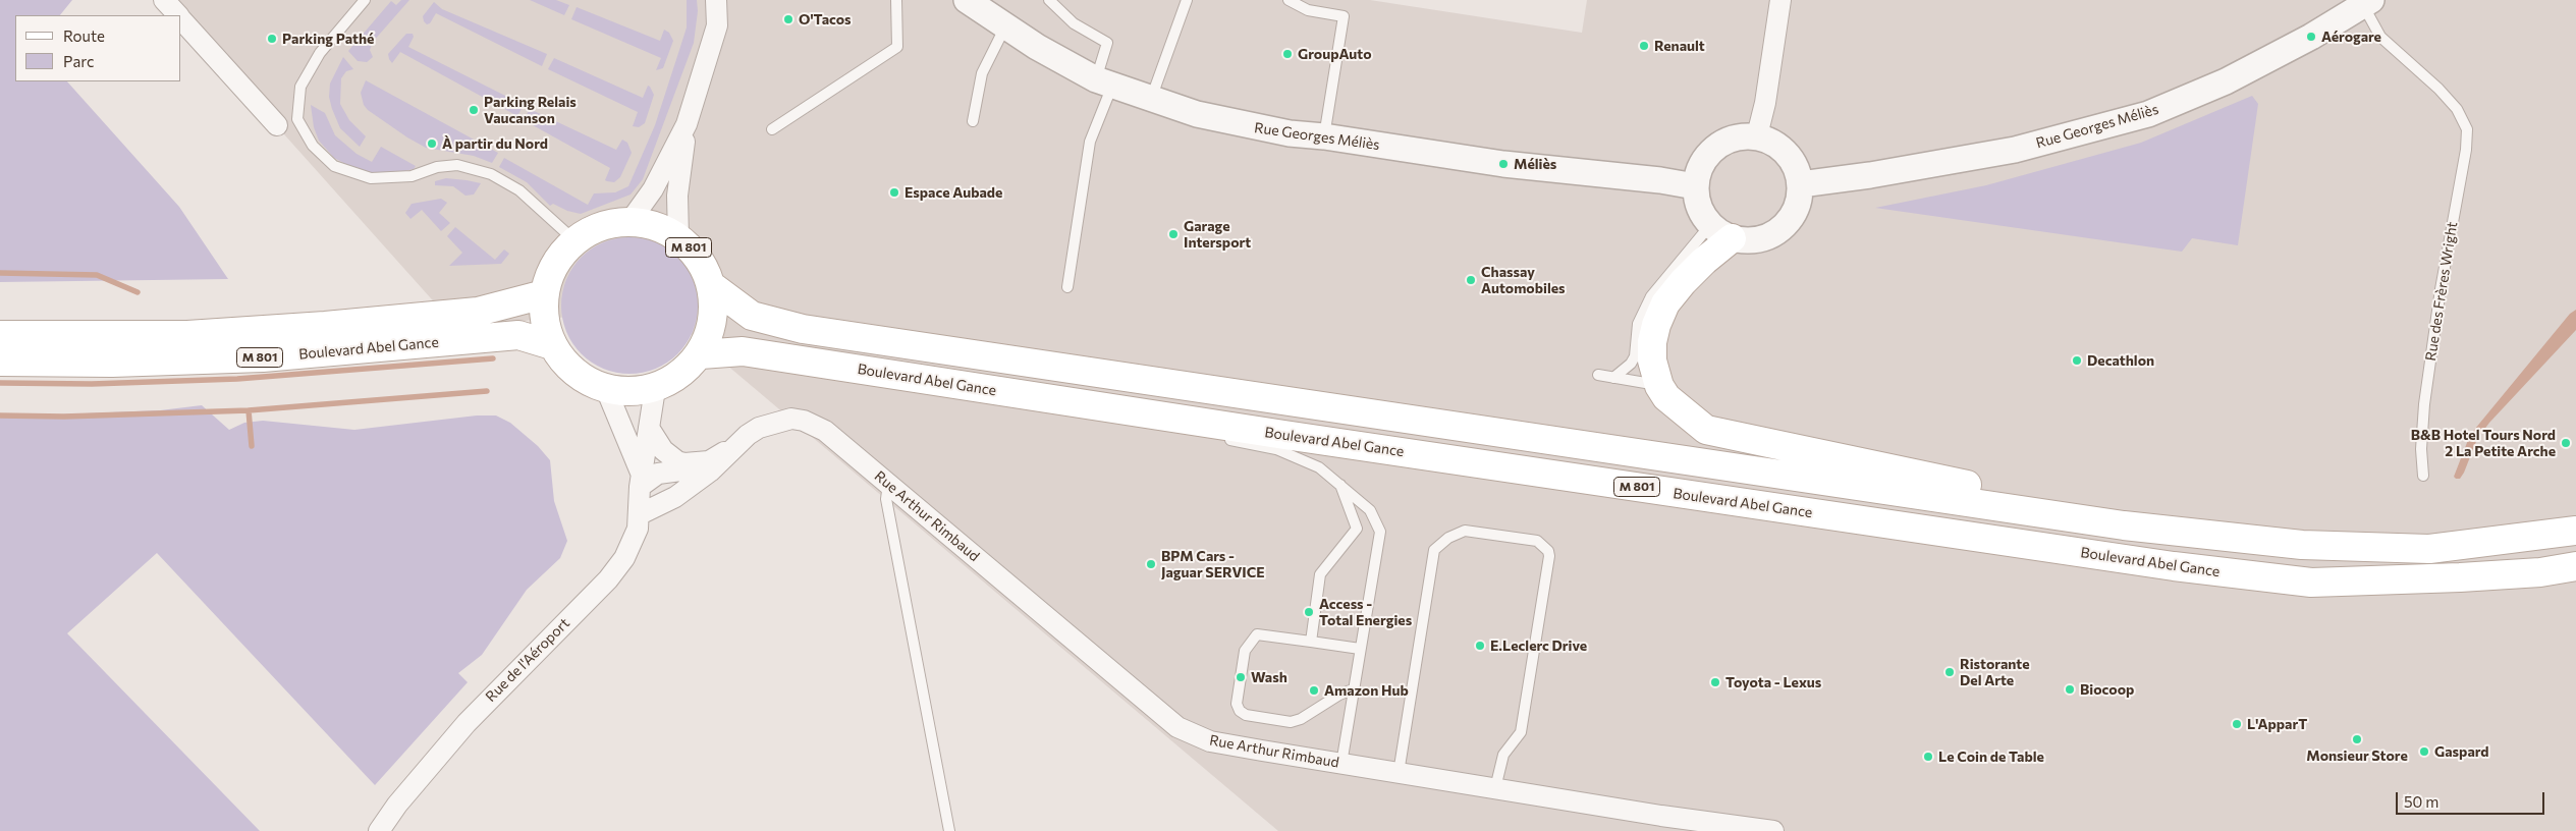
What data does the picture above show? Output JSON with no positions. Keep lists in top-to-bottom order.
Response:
{
  "streets": {
    "main road": ["M 801", "Boulevard Abel Gance"],
    "street": ["Rue Georges Méliès", "Rue Arthur Rimbaud", "Rue de l'Aéroport"],
    "lane": ["Rue des Frères Wright"]
  },
  "crossings": [
    ["Rue Georges Méliès", "Rue des Frères Wright"],
    ["M 801", "Boulevard Abel Gance"],
    ["M 801", "Rue de l'Aéroport"],
    ["Boulevard Abel Gance", "Rue de l'Aéroport"],
    ["Rue Arthur Rimbaud", "Rue de l'Aéroport"]
  ],
  "places": [
    "O'Tacos",
    "Aérogare",
    "Parking Pathé",
    "Renault",
    "GroupAuto",
    "Parking Relais Vaucanson",
    "À partir du Nord",
    "Méliès",
    "Espace Aubade",
    "Garage Intersport",
    "Chassay Automobiles",
    "Decathlon",
    "B&B Hotel Tours Nord 2 La Petite Arche",
    "BPM Cars - Jaguar SERVICE",
    "Access - Total Energies",
    "E.Leclerc Drive",
    "Ristorante Del Arte",
    "Wash",
    "Toyota - Lexus",
    "Biocoop",
    "Amazon Hub",
    "L'ApparT",
    "Monsieur Store",
    "Gaspard",
    "Le Coin de Table"
  ],
  "legend": ["Route", "Parc"],
  "scale_bar": "50 m"
}
